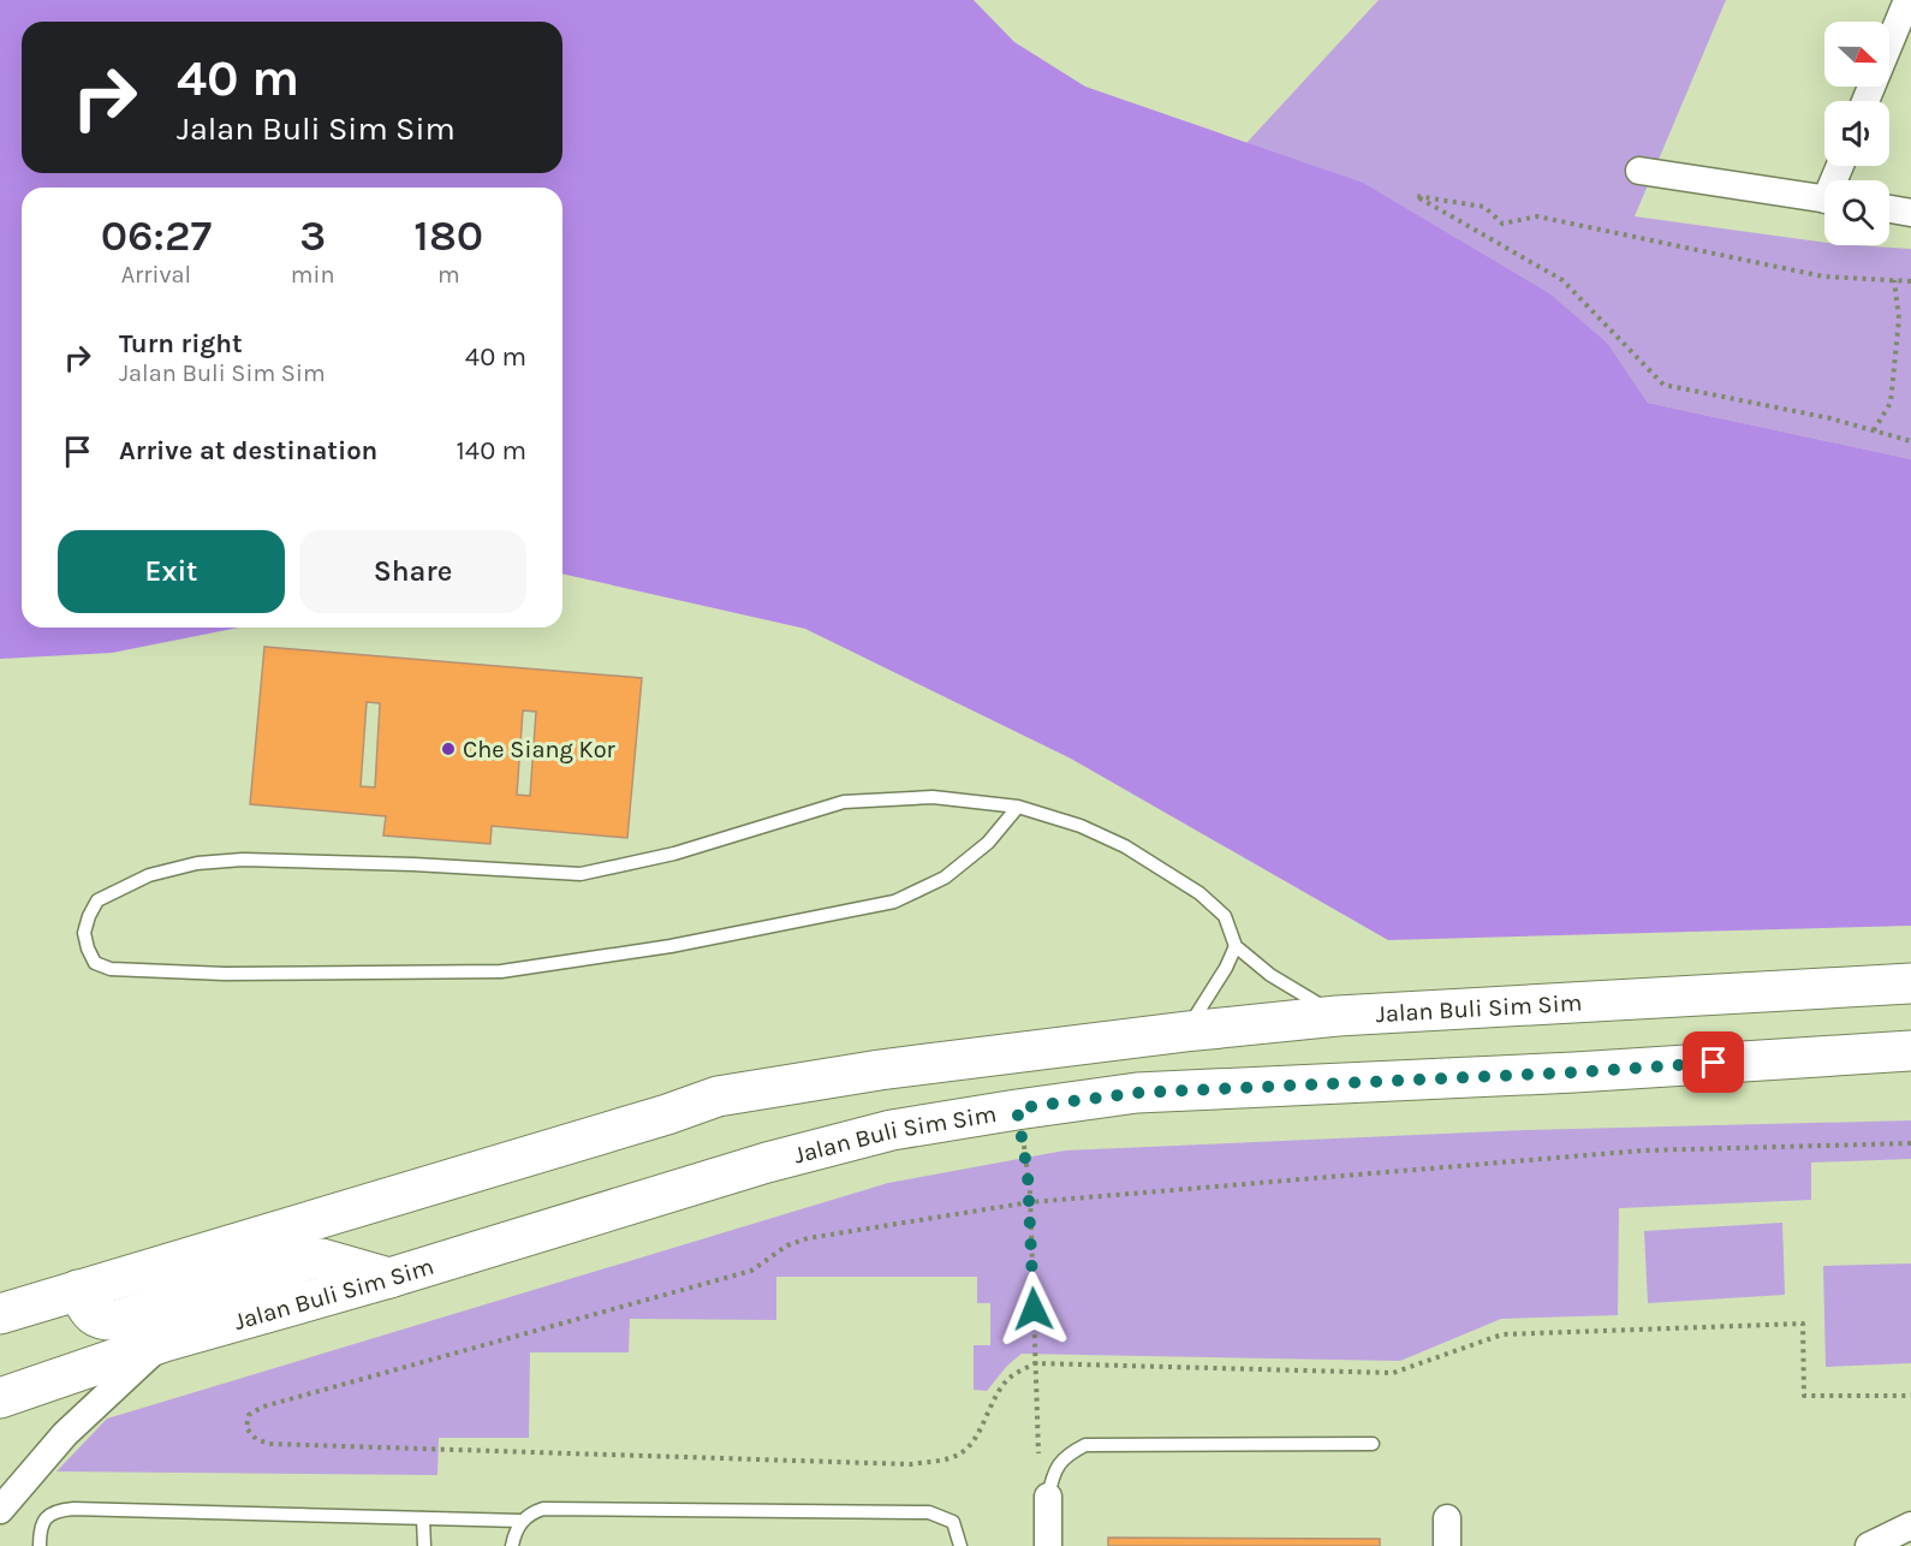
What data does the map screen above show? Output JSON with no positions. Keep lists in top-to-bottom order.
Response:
{
  "streets": {
    "main road": ["Jalan Buli Sim Sim"]
  },
  "places": ["Che Siang Kor"],
  "north": "right",
  "page": {
    "turn": ["40 m", "Jalan Buli Sim Sim"],
    "eta": [
      "06:27",
      "Arrival",
      "3",
      "min",
      "180",
      "m"
    ],
    "list": [
      {
        "name": "Turn right",
        "note": "Jalan Buli Sim Sim",
        "value": "40 m"
      },
      {
        "name": "Arrive at destination",
        "value": "140 m"
      }
    ],
    "buttons": ["Exit", "Share"]
  }
}
